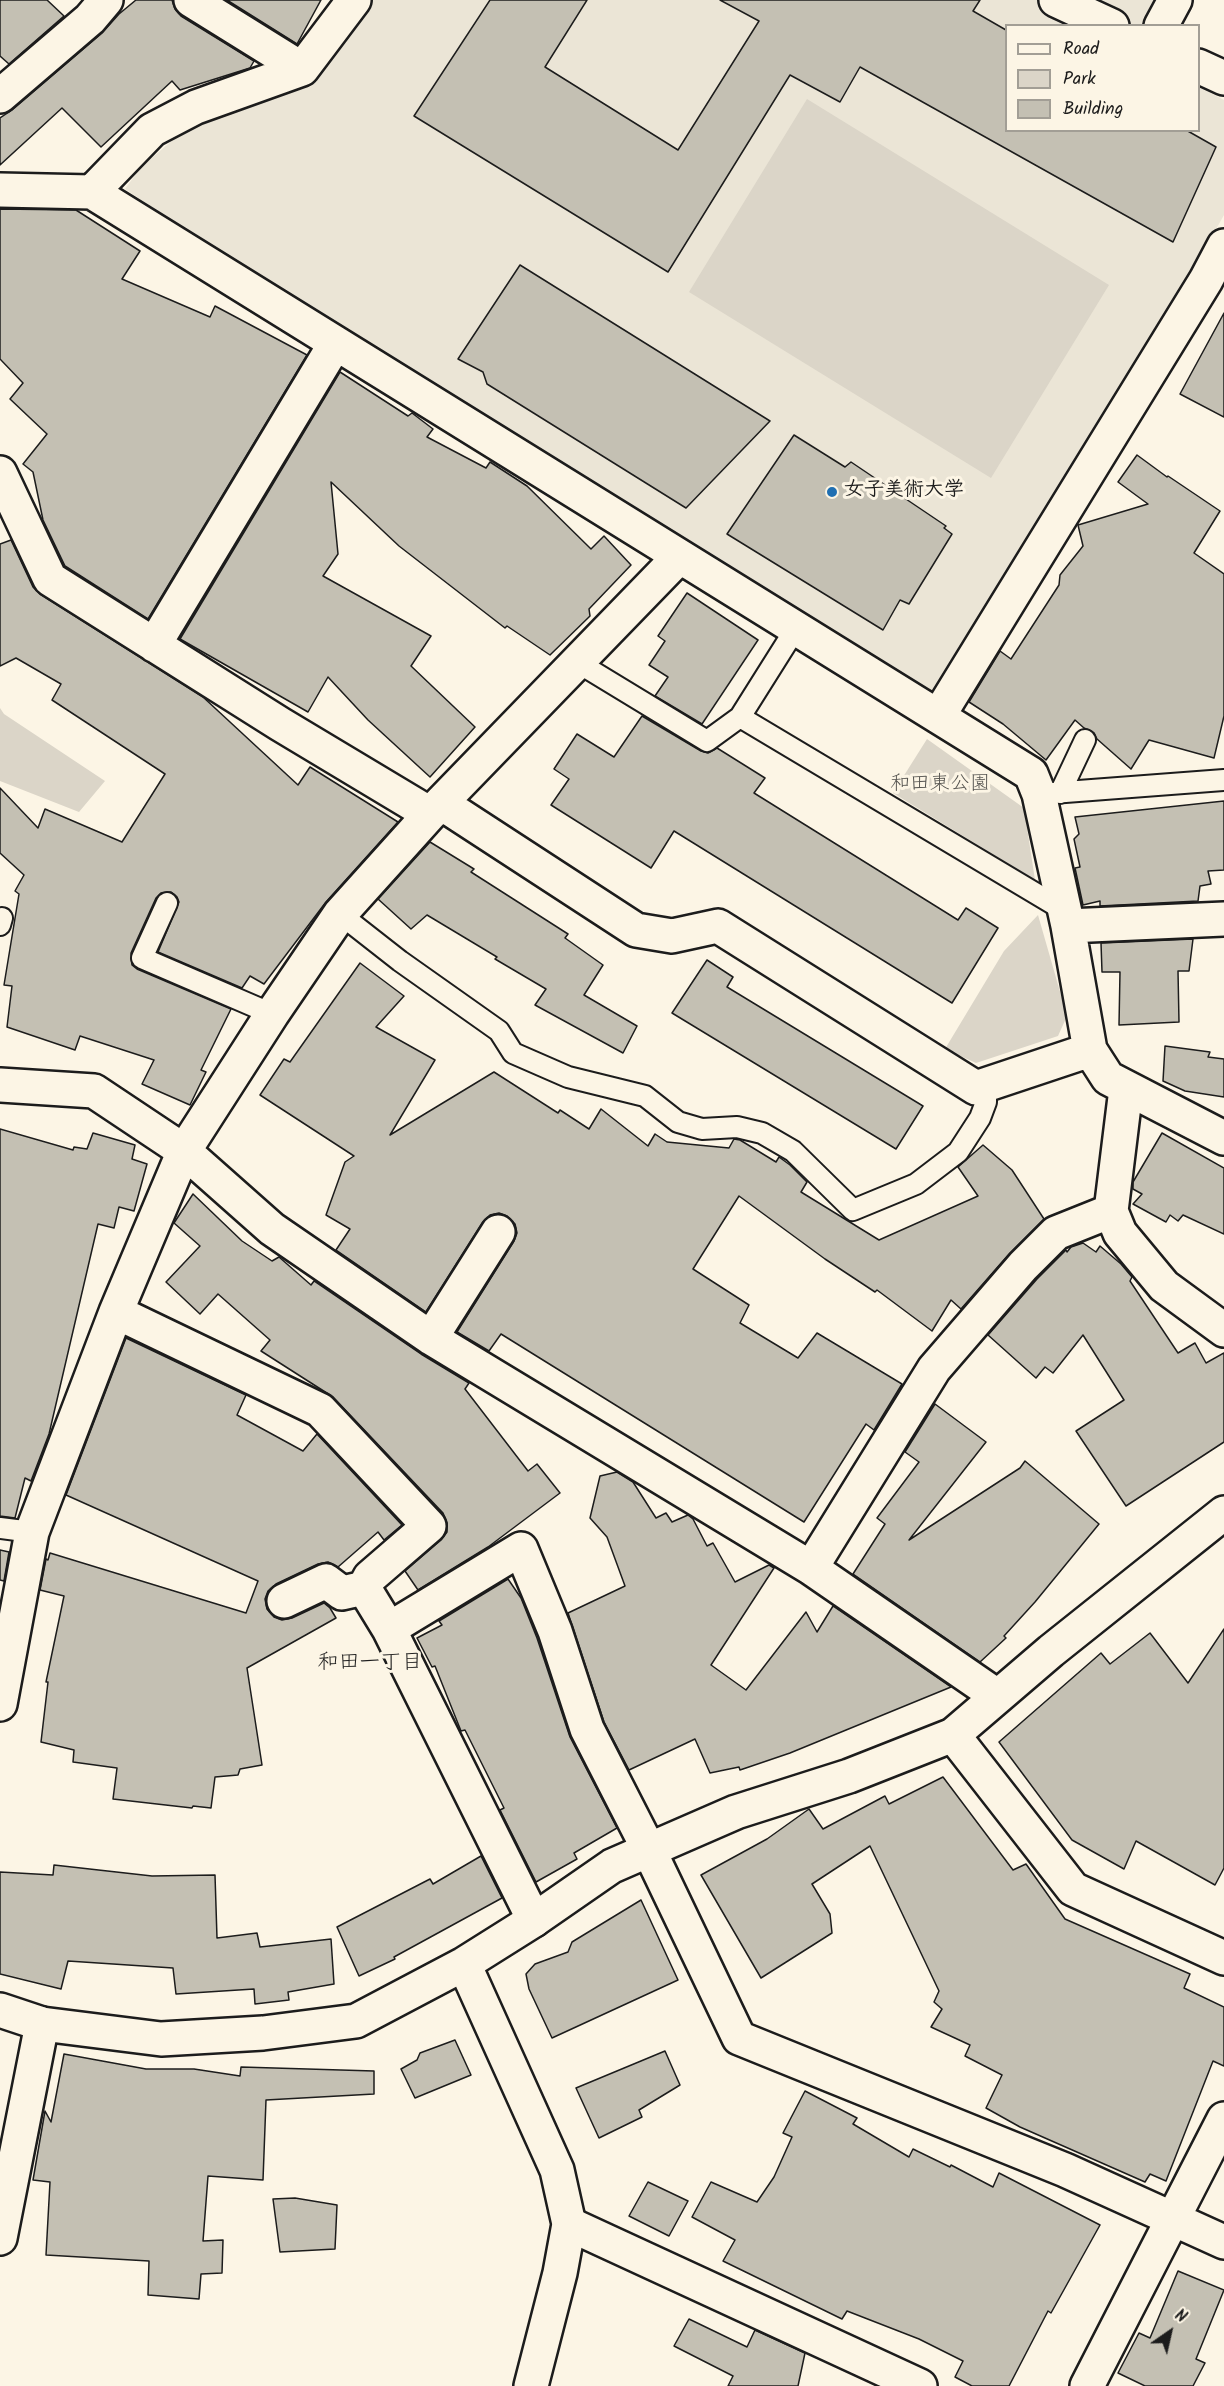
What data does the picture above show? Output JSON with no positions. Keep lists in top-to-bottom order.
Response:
{
  "districts": ["和田一丁目"],
  "parks": ["和田東公園"],
  "places": ["女子美術大学"],
  "legend": ["Road", "Park", "Building"],
  "north": "top right"
}
